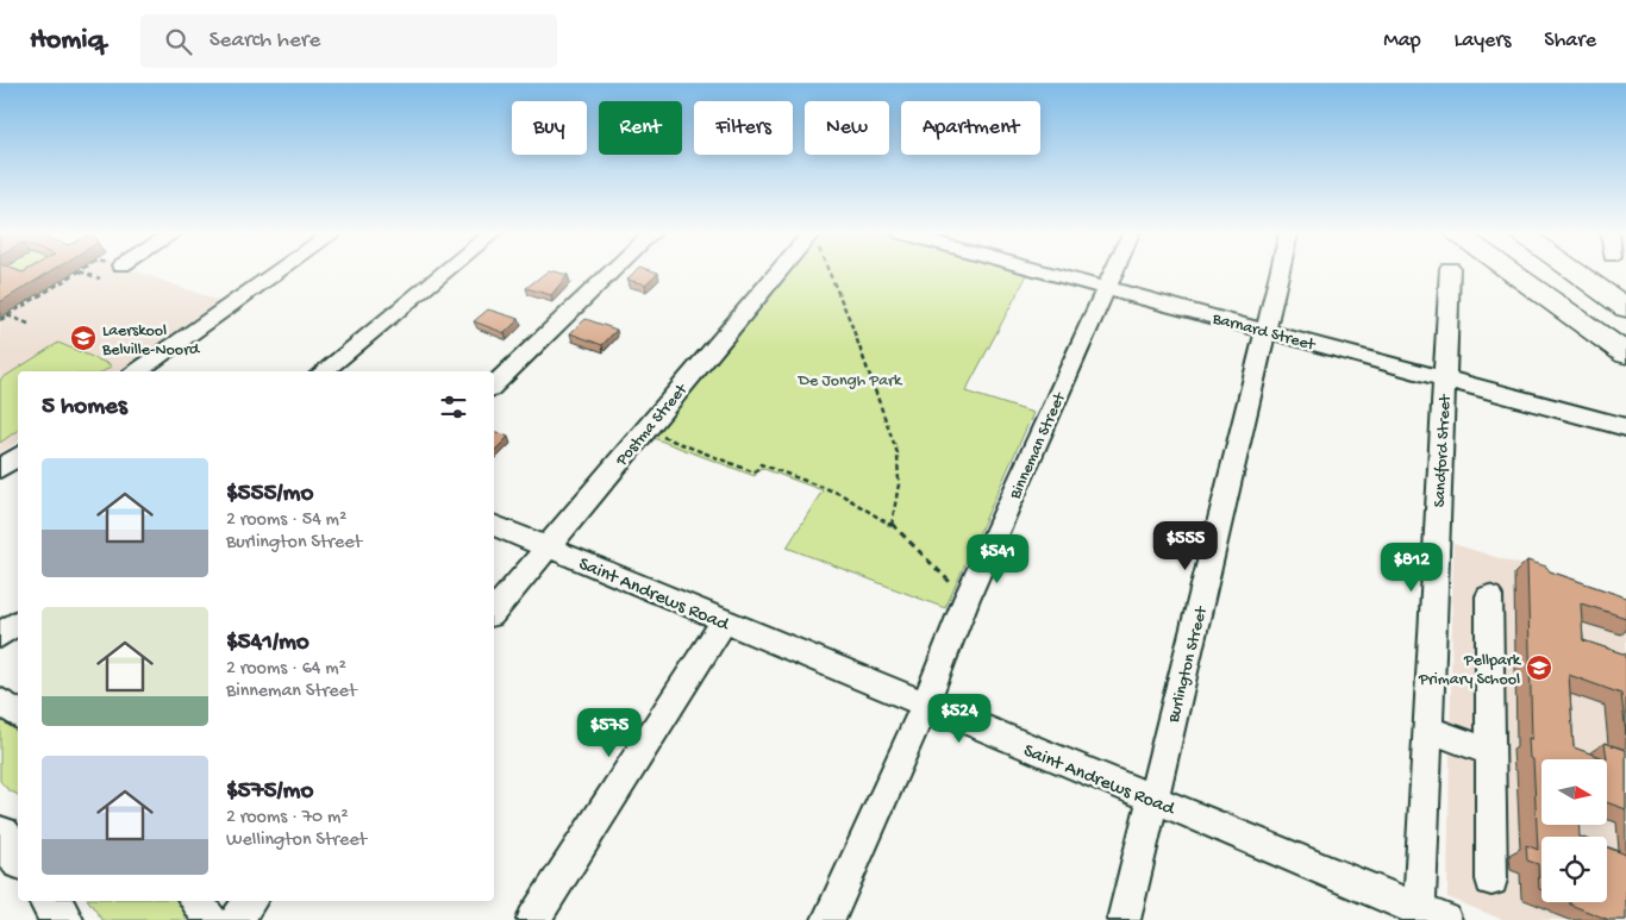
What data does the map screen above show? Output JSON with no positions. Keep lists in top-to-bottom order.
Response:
{
  "streets": {
    "street": [
      "Barnard Street",
      "Postma Street",
      "Binneman Street",
      "Sandford Street",
      "Saint Andrews Road",
      "Burlington Street"
    ]
  },
  "crossings": [
    ["Barnard Street", "Binneman Street"],
    ["Barnard Street", "Sandford Street"],
    ["Barnard Street", "Burlington Street"],
    ["Postma Street", "Saint Andrews Road"],
    ["Binneman Street", "Saint Andrews Road"],
    ["Sandford Street", "Saint Andrews Road"],
    ["Saint Andrews Road", "Burlington Street"]
  ],
  "parks": ["De Jongh Park"],
  "places": {
    "school or university": ["Laerskool Belville-Noord", "Pellpark Primary School"]
  },
  "north": "right",
  "page": {
    "header": "Homiq",
    "search": "Search here",
    "nav": ["Map", "Layers", "Share"],
    "chip": [
      "Buy",
      "Rent",
      "Filters",
      "New",
      "Apartment"
    ],
    "heading": "5 homes",
    "list": [
      {
        "name": "$555/mo",
        "note": "2 rooms · 54 m² · Burlington Street"
      },
      {
        "name": "$541/mo",
        "note": "2 rooms · 64 m² · Binneman Street"
      },
      {
        "name": "$575/mo",
        "note": "2 rooms · 70 m² · Wellington Street"
      }
    ],
    "price": [
      "$555",
      "$541",
      "$812",
      "$524",
      "$575"
    ]
  }
}
